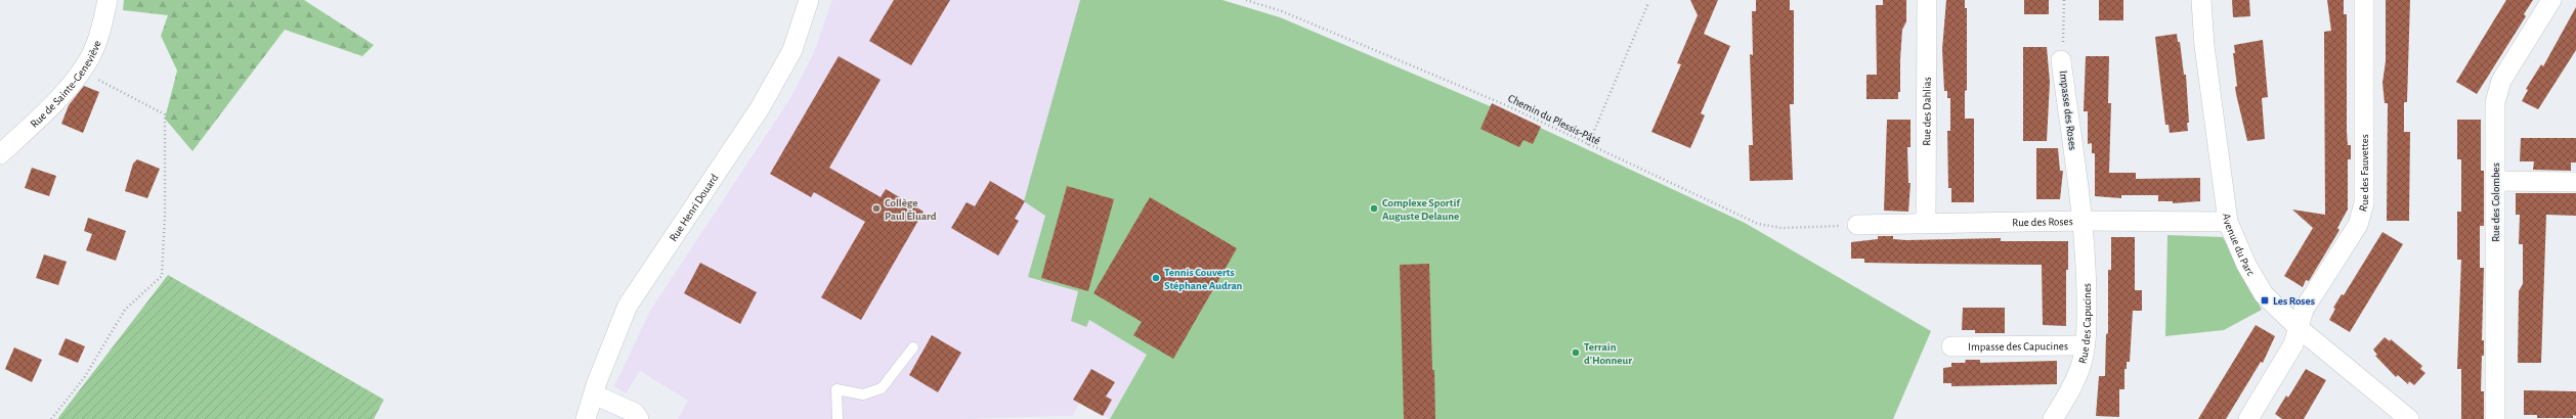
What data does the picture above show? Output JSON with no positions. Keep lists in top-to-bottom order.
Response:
{
  "streets": {
    "street": [
      "Rue de Sainte-Geneviève",
      "Impasse des Roses",
      "Rue des Dahlias",
      "Rue des Fauvettes",
      "Rue des Colombes",
      "Rue Henri Douard",
      "Rue des Roses",
      "Avenue du Parc",
      "Rue des Capucines",
      "Impasse des Capucines"
    ],
    "path": ["Chemin du Plessis-Pâté"]
  },
  "crossings": [
    ["Impasse des Roses", "Rue des Roses"],
    ["Impasse des Roses", "Rue des Capucines"],
    ["Rue des Dahlias", "Rue des Roses"],
    ["Chemin du Plessis-Pâté", "Rue des Roses"],
    ["Rue des Fauvettes", "Avenue du Parc"],
    ["Rue des Roses", "Avenue du Parc"],
    ["Rue des Roses", "Rue des Capucines"],
    ["Rue des Capucines", "Impasse des Capucines"]
  ],
  "places": {
    "other": [
      "Collège Paul Éluard",
      "Complexe Sportif Auguste Delaune",
      "Tennis Couverts Stéphane Audran",
      "Terrain d'Honneur"
    ],
    "transit": ["Les Roses"]
  }
}
